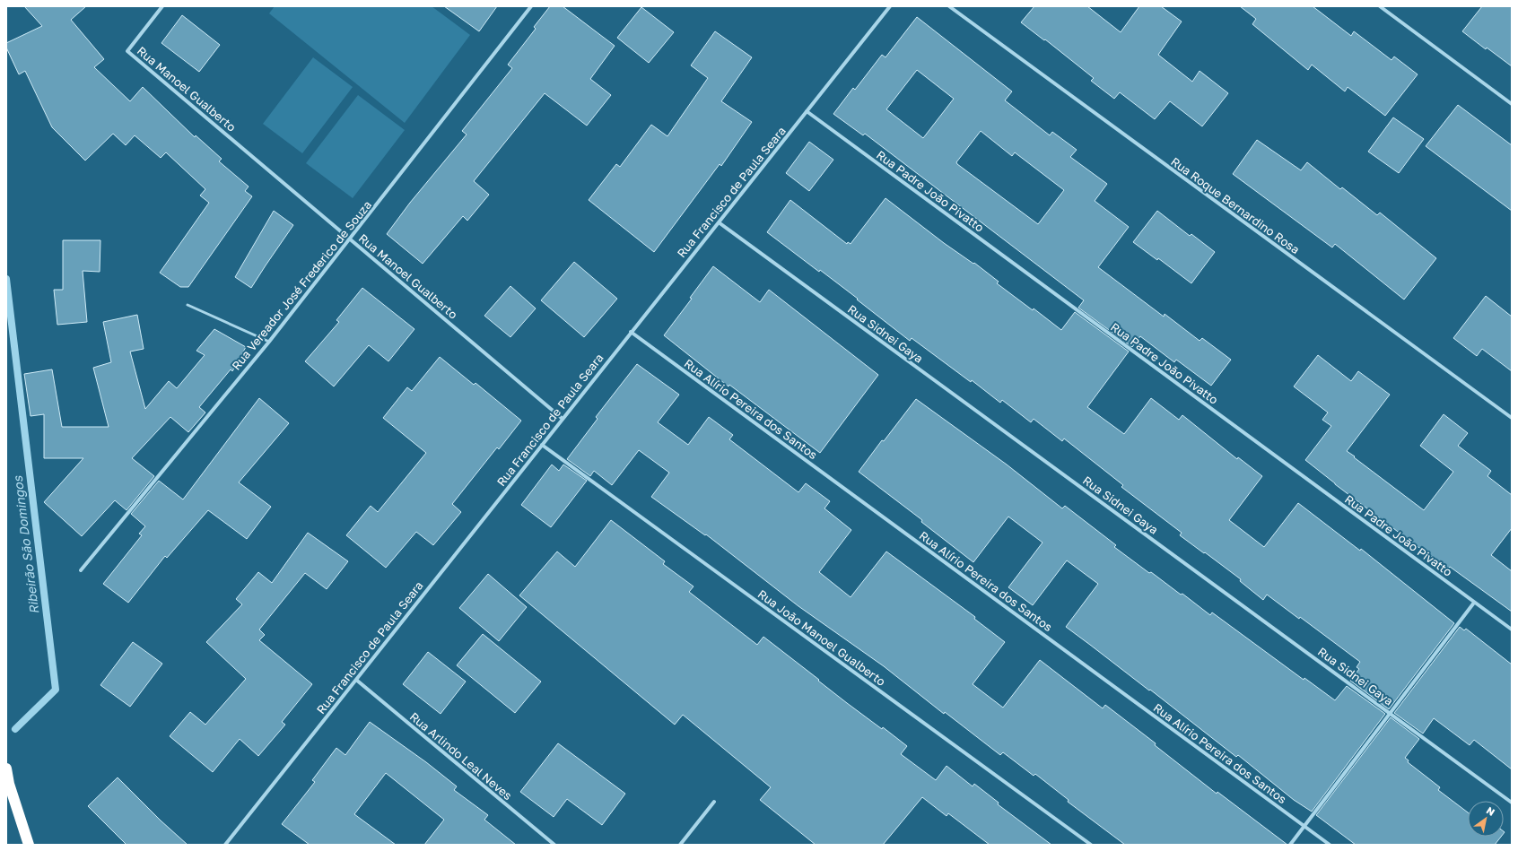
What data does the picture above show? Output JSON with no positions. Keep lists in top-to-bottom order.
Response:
{
  "streets": {
    "street": [
      "Rua Manoel Gualberto",
      "Rua Padre João Pivatto",
      "Rua Francisco de Paula Seara",
      "Rua Roque Bernardino Rosa",
      "Rua Vereador José Frederico de Souza",
      "Rua Sidnei Gaya",
      "Rua Alírio Pereira dos Santos",
      "Rua João Manoel Gualberto",
      "Rua Arlindo Leal Neves"
    ]
  },
  "crossings": [
    ["Rua Manoel Gualberto", "Rua Francisco de Paula Seara"],
    ["Rua Manoel Gualberto", "Rua Vereador José Frederico de Souza"],
    ["Rua Padre João Pivatto", "Rua Francisco de Paula Seara"],
    ["Rua Francisco de Paula Seara", "Rua Sidnei Gaya"],
    ["Rua Francisco de Paula Seara", "Rua Alírio Pereira dos Santos"],
    ["Rua Francisco de Paula Seara", "Rua João Manoel Gualberto"],
    ["Rua Francisco de Paula Seara", "Rua Arlindo Leal Neves"]
  ],
  "water": ["Ribeirão São Domingos"],
  "north": "top right"
}
